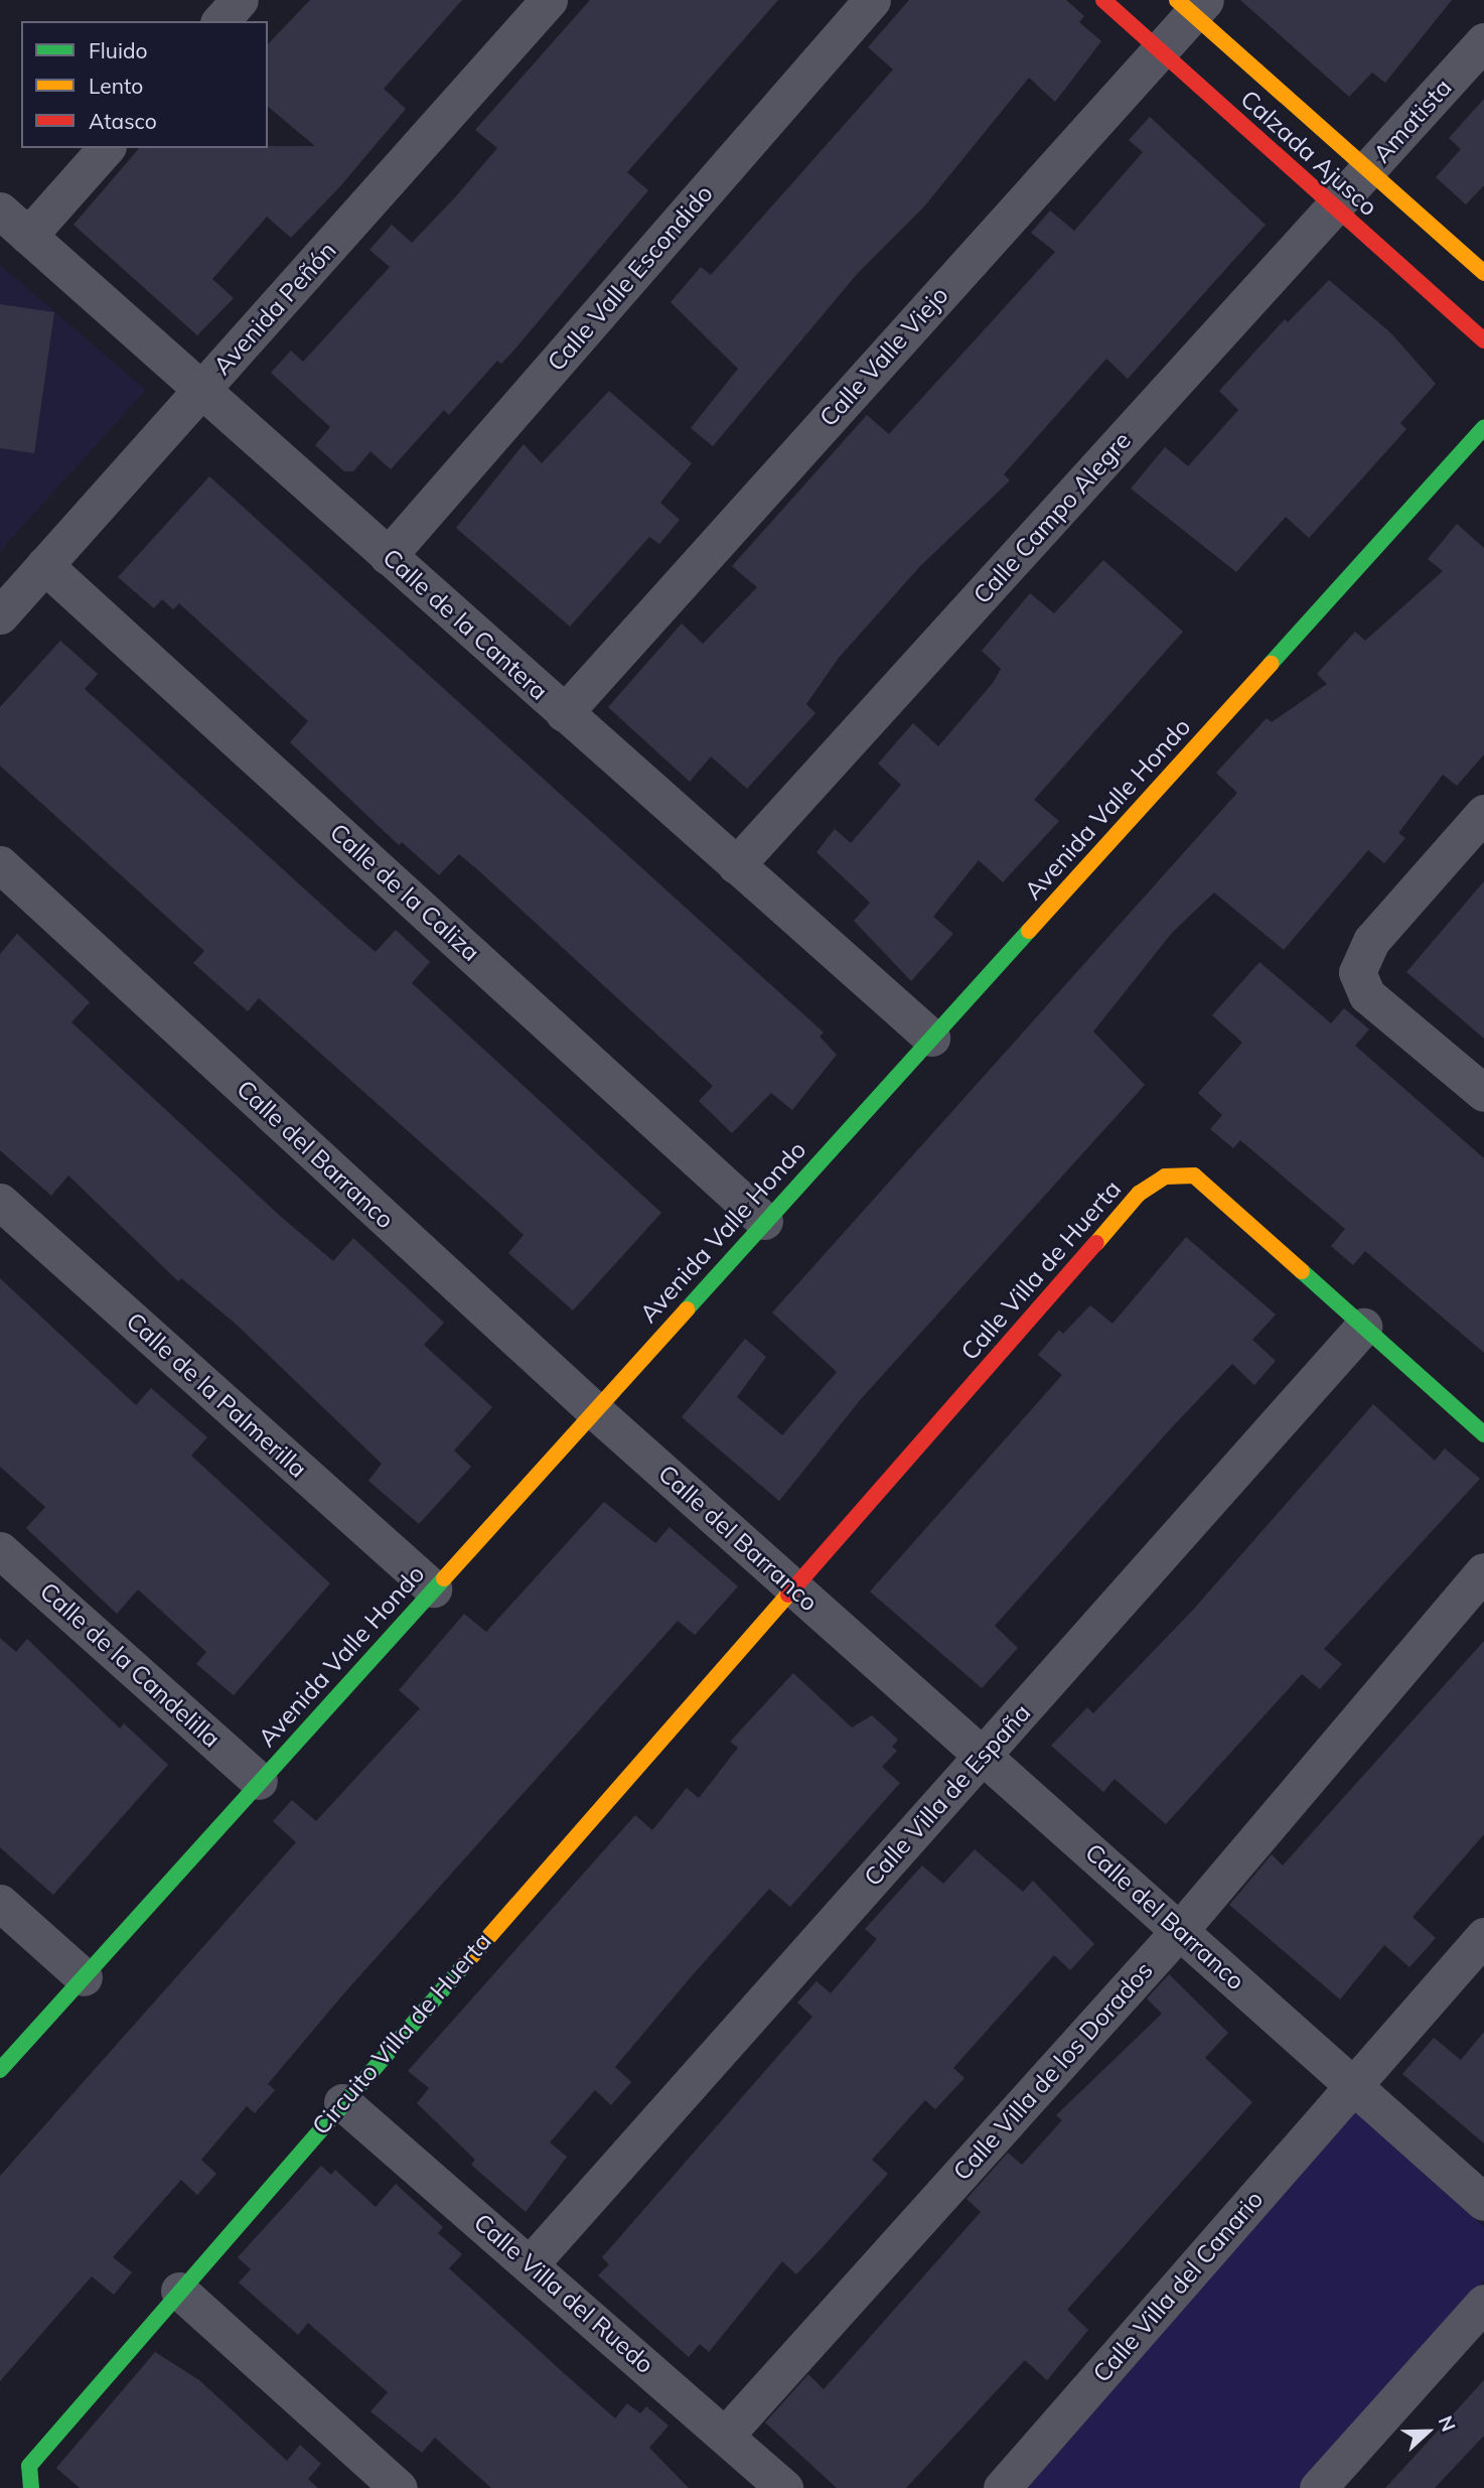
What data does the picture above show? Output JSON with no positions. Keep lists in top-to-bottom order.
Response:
{
  "streets": {
    "street": [
      "Amatista",
      "Calzada Ajusco",
      "Calle Valle Escondido",
      "Avenida Peñón",
      "Calle Valle Viejo",
      "Calle Campo Alegre",
      "Calle de la Cantera",
      "Avenida Valle Hondo",
      "Calle de la Caliza",
      "Calle del Barranco",
      "Calle Villa de Huerta",
      "Calle de la Palmerilla",
      "Calle de la Candelilla",
      "Calle Villa de España",
      "Circuito Villa de Huerta",
      "Calle Villa de los Dorados",
      "Calle Villa del Canario",
      "Calle Villa del Ruedo"
    ]
  },
  "crossings": [
    ["Amatista", "Calzada Ajusco"],
    ["Amatista", "Calle Campo Alegre"],
    ["Calzada Ajusco", "Calle Valle Viejo"],
    ["Calzada Ajusco", "Calle Campo Alegre"],
    ["Calle Valle Escondido", "Calle de la Cantera"],
    ["Avenida Peñón", "Calle de la Cantera"],
    ["Avenida Peñón", "Calle de la Caliza"],
    ["Calle Valle Viejo", "Calle de la Cantera"],
    ["Calle Campo Alegre", "Calle de la Cantera"],
    ["Calle de la Cantera", "Avenida Valle Hondo"],
    ["Avenida Valle Hondo", "Calle de la Caliza"],
    ["Avenida Valle Hondo", "Calle del Barranco"],
    ["Avenida Valle Hondo", "Calle de la Palmerilla"],
    ["Avenida Valle Hondo", "Calle de la Candelilla"],
    ["Calle del Barranco", "Calle Villa de Huerta"],
    ["Calle del Barranco", "Calle Villa de España"],
    ["Calle del Barranco", "Circuito Villa de Huerta"],
    ["Calle del Barranco", "Calle Villa de los Dorados"],
    ["Calle del Barranco", "Calle Villa del Canario"],
    ["Calle Villa de Huerta", "Calle Villa de España"],
    ["Calle Villa de Huerta", "Circuito Villa de Huerta"],
    ["Calle Villa de España", "Calle Villa del Ruedo"],
    ["Circuito Villa de Huerta", "Calle Villa del Ruedo"],
    ["Calle Villa de los Dorados", "Calle Villa del Ruedo"]
  ],
  "legend": ["Fluido", "Lento", "Atasco"],
  "north": "right"
}
